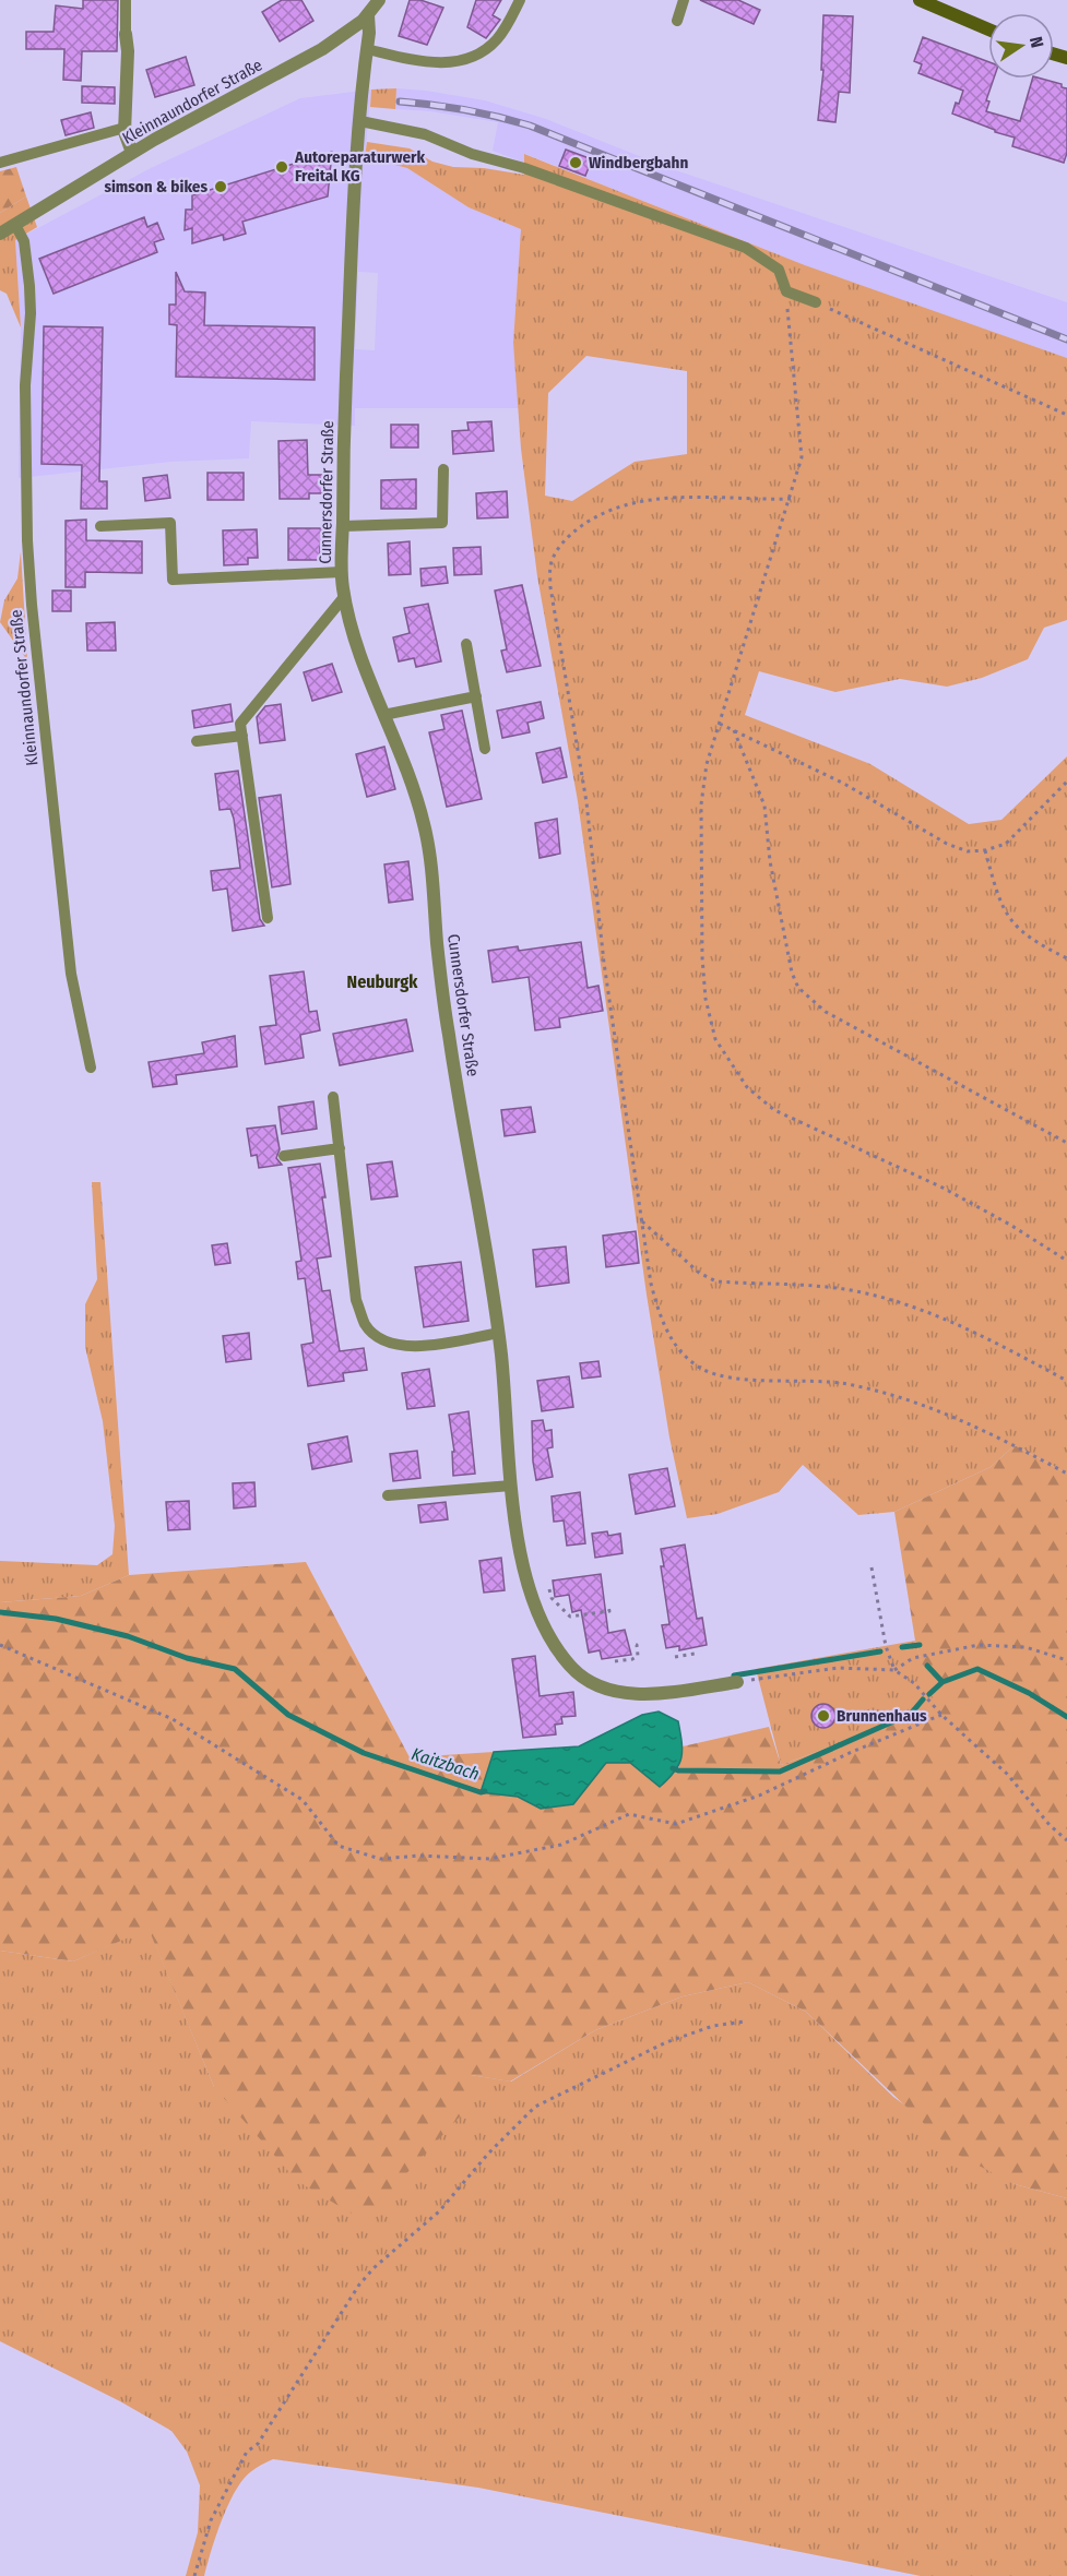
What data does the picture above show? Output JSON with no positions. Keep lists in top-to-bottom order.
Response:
{
  "streets": {
    "street": ["Kleinnaundorfer Straße", "Cunnersdorfer Straße"]
  },
  "crossings": [
    ["Kleinnaundorfer Straße", "Cunnersdorfer Straße"]
  ],
  "districts": ["Neuburgk"],
  "water": ["Kaitzbach"],
  "places": [
    "Windbergbahn",
    "Autoreparaturwerk Freital KG",
    "simson & bikes",
    "Brunnenhaus"
  ],
  "north": "right"
}
